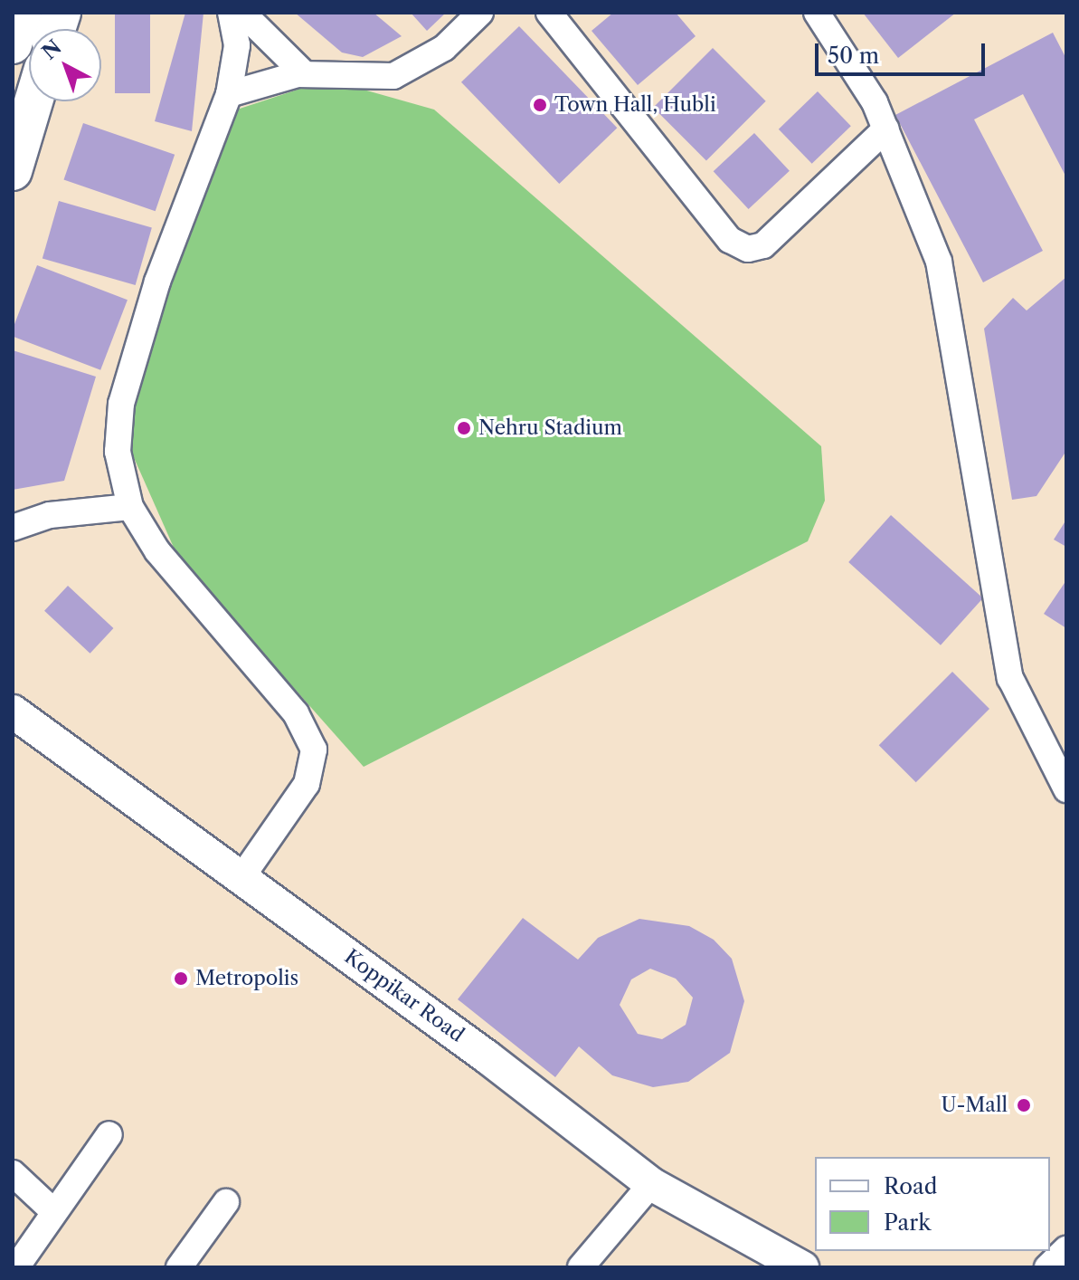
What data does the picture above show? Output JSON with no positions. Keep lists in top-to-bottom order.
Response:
{
  "streets": {
    "main road": ["Koppikar Road"]
  },
  "places": [
    "Town Hall, Hubli",
    "Nehru Stadium",
    "Metropolis",
    "U-Mall"
  ],
  "legend": ["Road", "Park"],
  "scale_bar": "50 m",
  "north": "top left"
}
